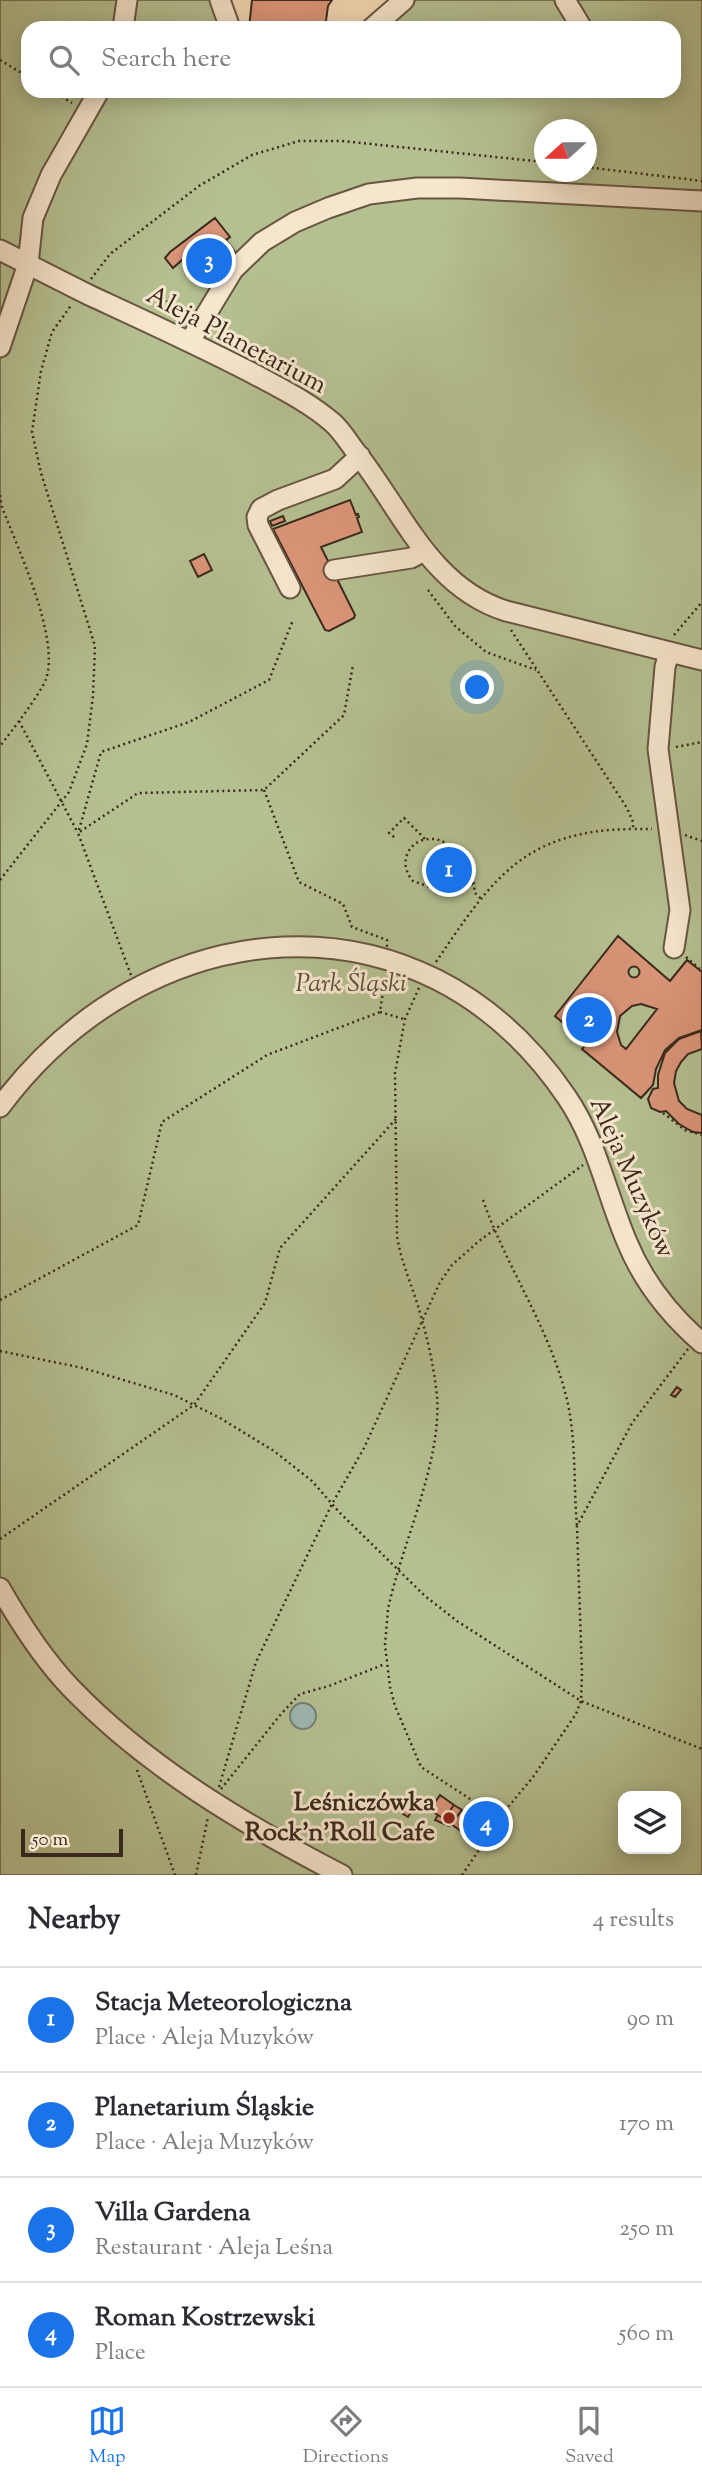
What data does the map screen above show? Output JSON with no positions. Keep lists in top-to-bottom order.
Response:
{
  "streets": {
    "street": ["Aleja Planetarium", "Aleja Muzyków"]
  },
  "parks": ["Park Śląski"],
  "places": ["Leśniczówka Rock'n'Roll Cafe"],
  "scale_bar": "50 m",
  "north": "left",
  "page": {
    "search": "Search here",
    "pins": [
      "3",
      "1",
      "2",
      "4"
    ],
    "scale": "50 m",
    "heading": ["Nearby", "4 results"],
    "list": [
      {
        "mark": "1",
        "name": "Stacja Meteorologiczna",
        "note": "Place · Aleja Muzyków",
        "value": "90 m"
      },
      {
        "mark": "2",
        "name": "Planetarium Śląskie",
        "note": "Place · Aleja Muzyków",
        "value": "170 m"
      },
      {
        "mark": "3",
        "name": "Villa Gardena",
        "note": "Restaurant · Aleja Leśna",
        "value": "250 m"
      },
      {
        "mark": "4",
        "name": "Roman Kostrzewski",
        "note": "Place",
        "value": "560 m"
      }
    ],
    "nav": ["Map", "Directions", "Saved"]
  }
}
